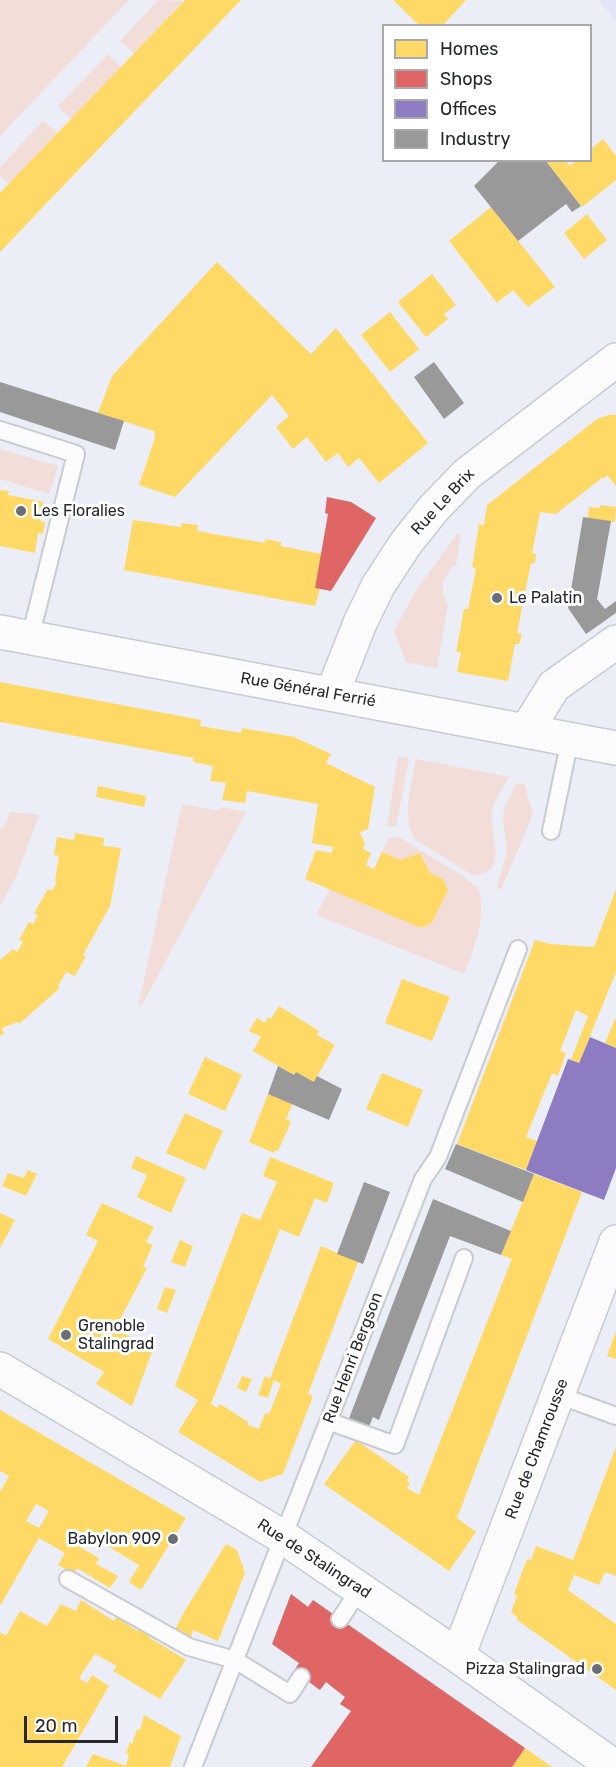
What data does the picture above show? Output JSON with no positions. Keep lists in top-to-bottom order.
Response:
{
  "streets": {
    "street": [
      "Rue Le Brix",
      "Rue Général Ferrié",
      "Rue de Chamrousse",
      "Rue de Stalingrad"
    ],
    "lane": ["Rue Henri Bergson"]
  },
  "crossings": [
    ["Rue Le Brix", "Rue Général Ferrié"],
    ["Rue Henri Bergson", "Rue de Stalingrad"],
    ["Rue de Chamrousse", "Rue de Stalingrad"]
  ],
  "places": [
    "Les Floralies",
    "Le Palatin",
    "Grenoble Stalingrad",
    "Babylon 909",
    "Pizza Stalingrad"
  ],
  "legend": [
    "Homes",
    "Shops",
    "Offices",
    "Industry"
  ],
  "scale_bar": "20 m"
}
